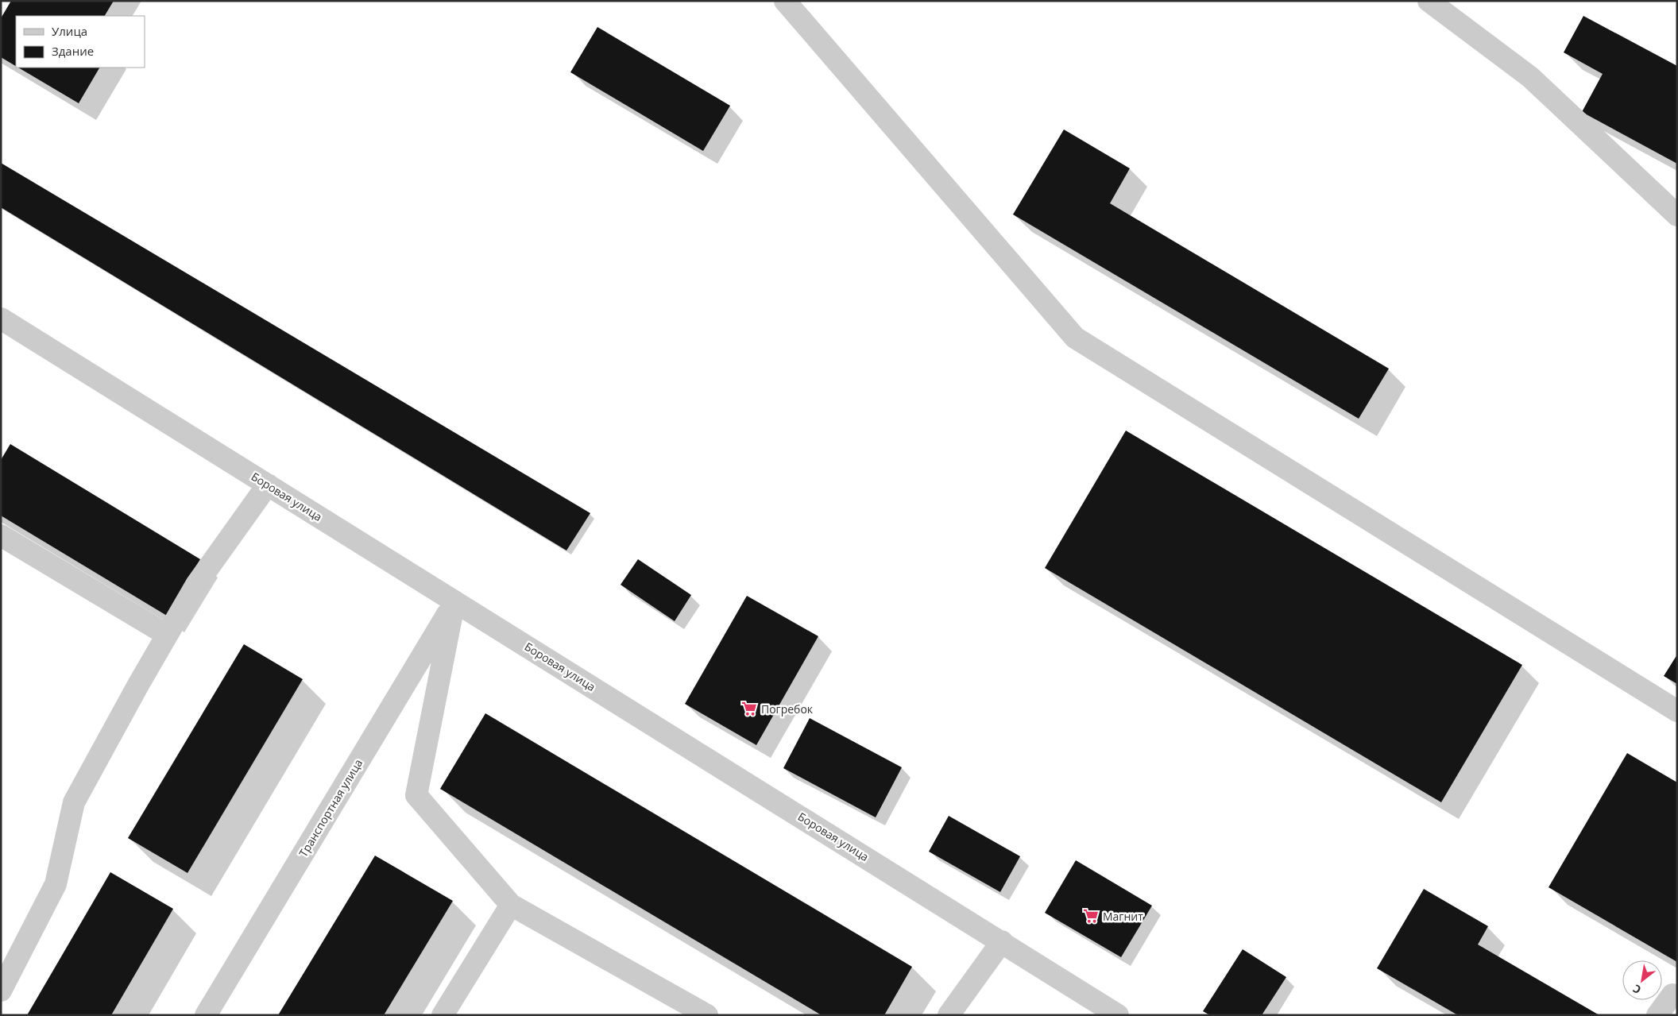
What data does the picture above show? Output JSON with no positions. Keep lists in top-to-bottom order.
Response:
{
  "streets": {
    "street": ["Боровая улица", "Транспортная улица"]
  },
  "crossings": [
    ["Боровая улица", "Транспортная улица"]
  ],
  "places": {
    "supermarket": ["Погребок", "Магнит"]
  },
  "legend": ["Улица", "Здание"],
  "north": "bottom left"
}
